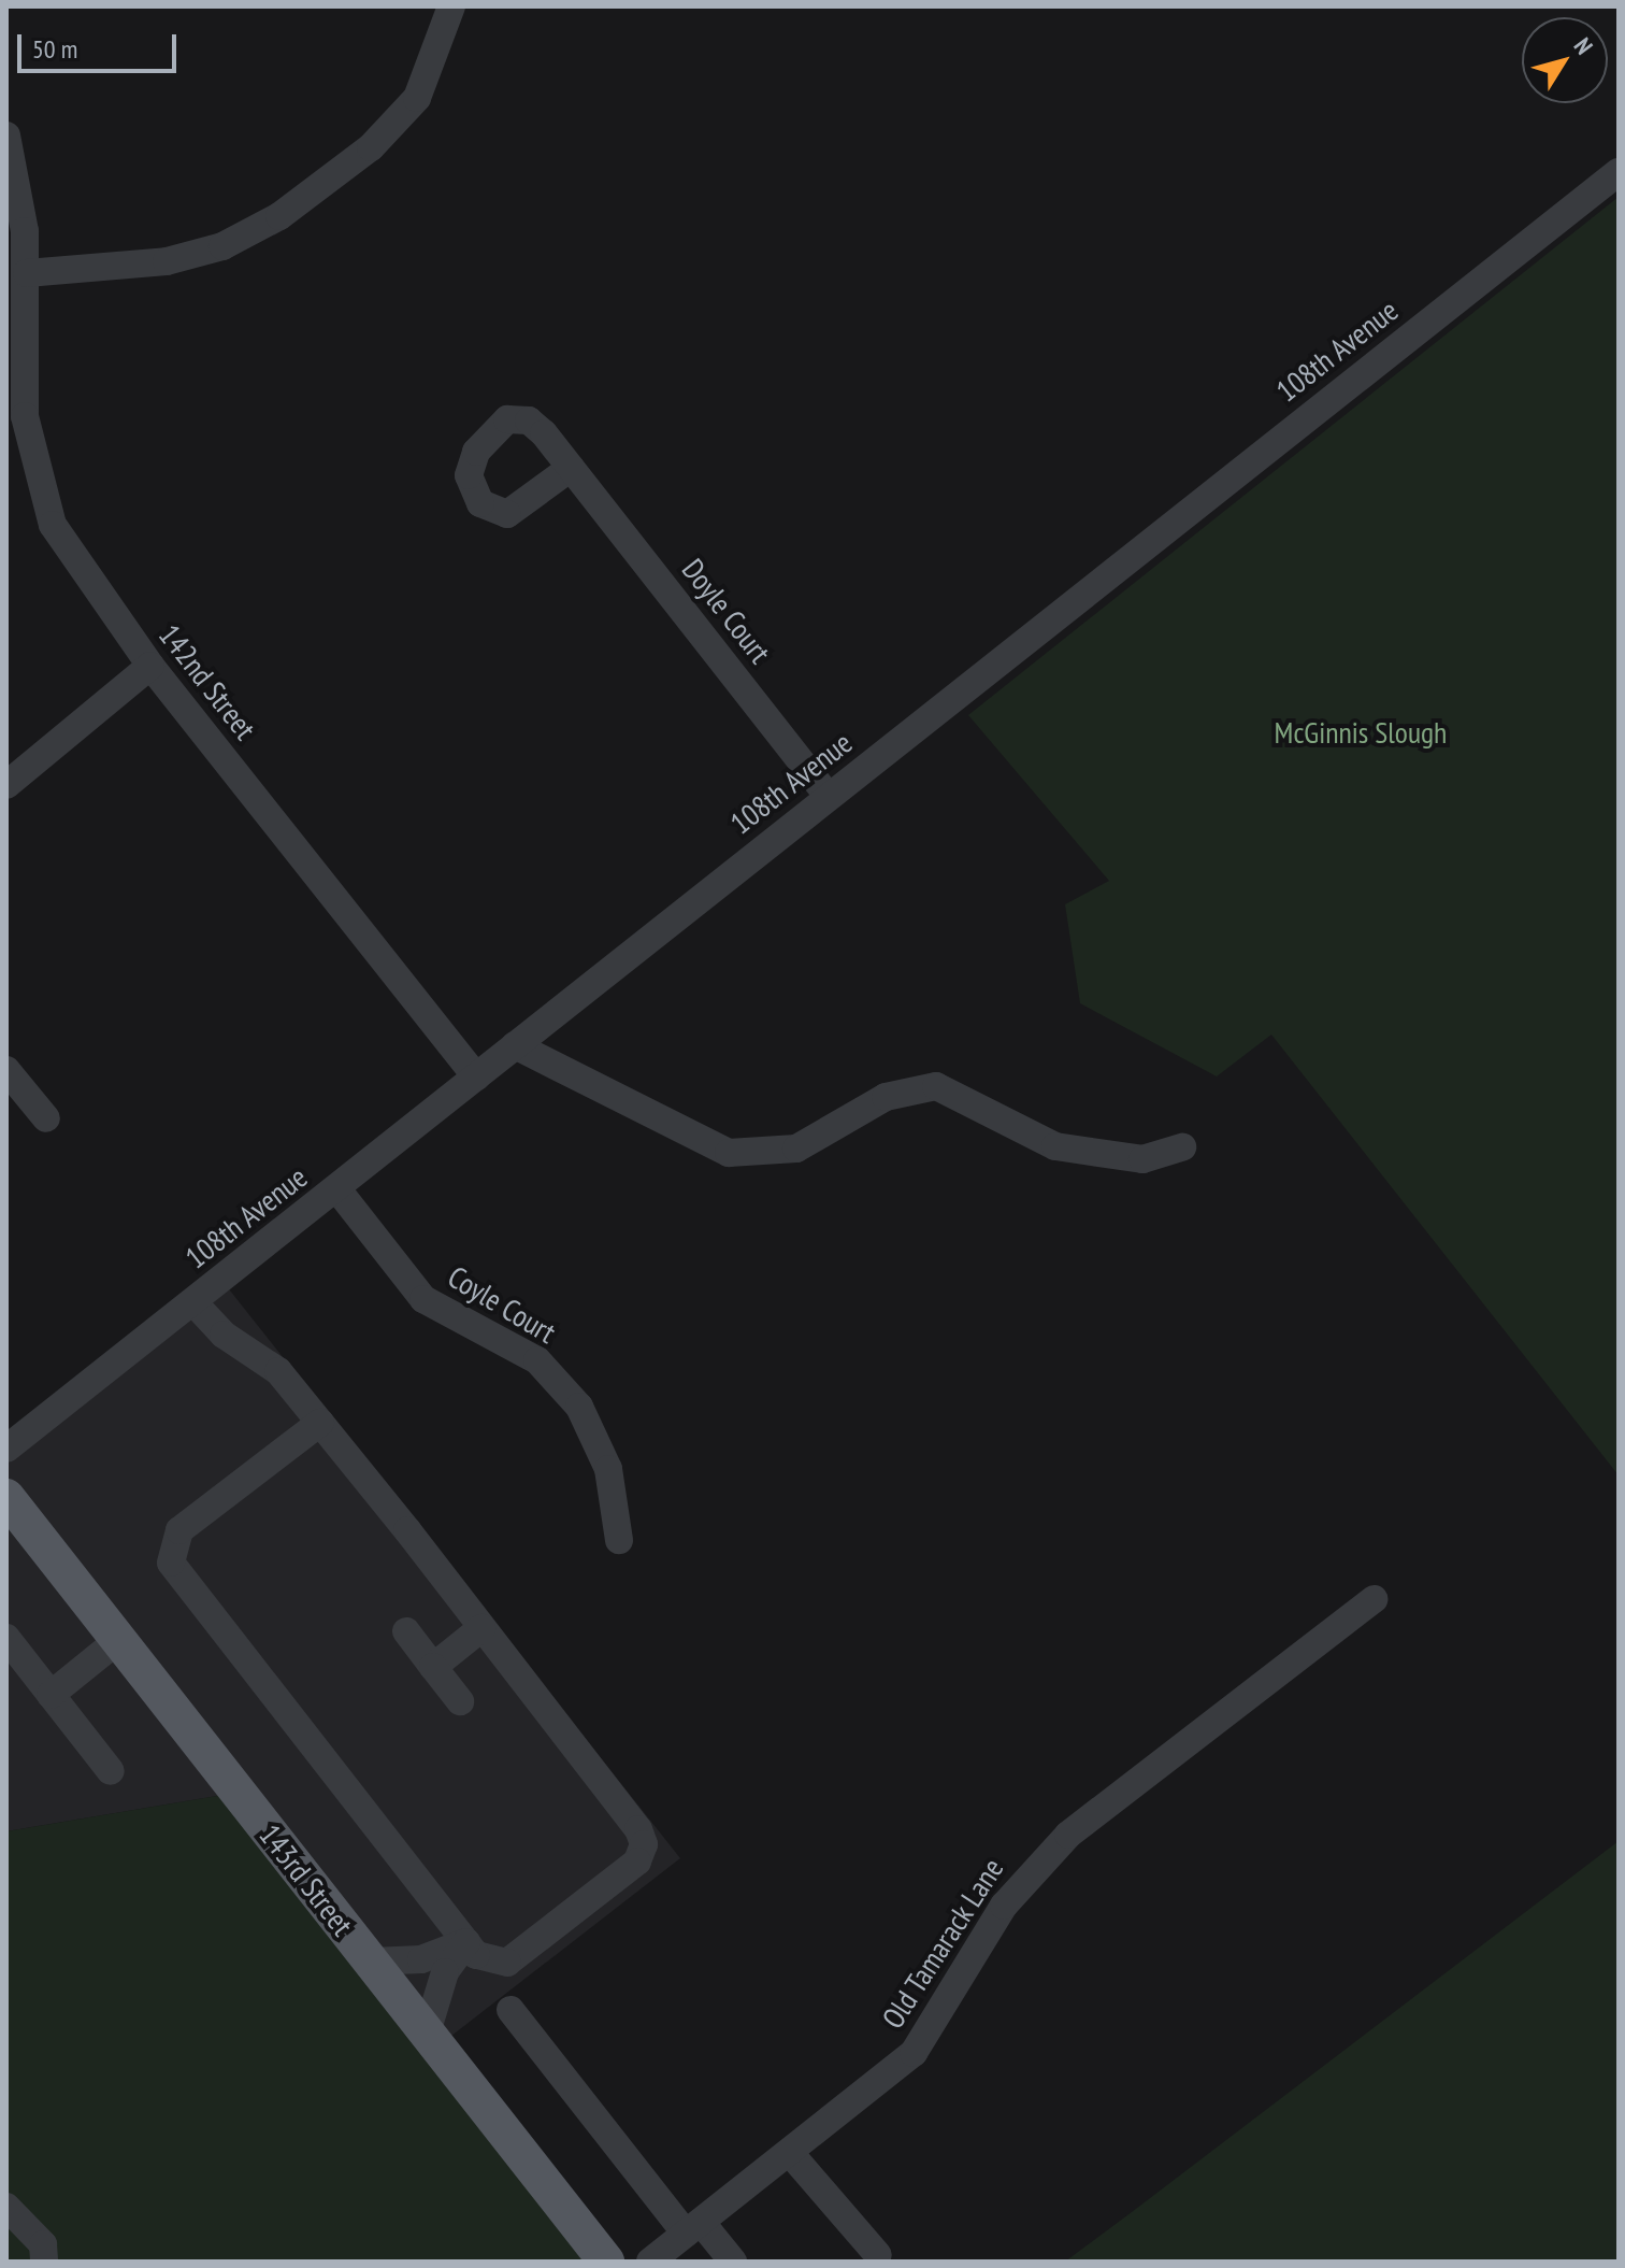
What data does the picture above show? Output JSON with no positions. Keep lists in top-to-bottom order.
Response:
{
  "streets": {
    "main road": ["143rd Street"],
    "street": [
      "108th Avenue",
      "Doyle Court",
      "142nd Street",
      "Coyle Court",
      "Old Tamarack Lane"
    ]
  },
  "crossings": [
    ["108th Avenue", "Doyle Court"],
    ["108th Avenue", "142nd Street"],
    ["108th Avenue", "Coyle Court"]
  ],
  "parks": ["McGinnis Slough"],
  "scale_bar": "50 m",
  "north": "top right"
}
